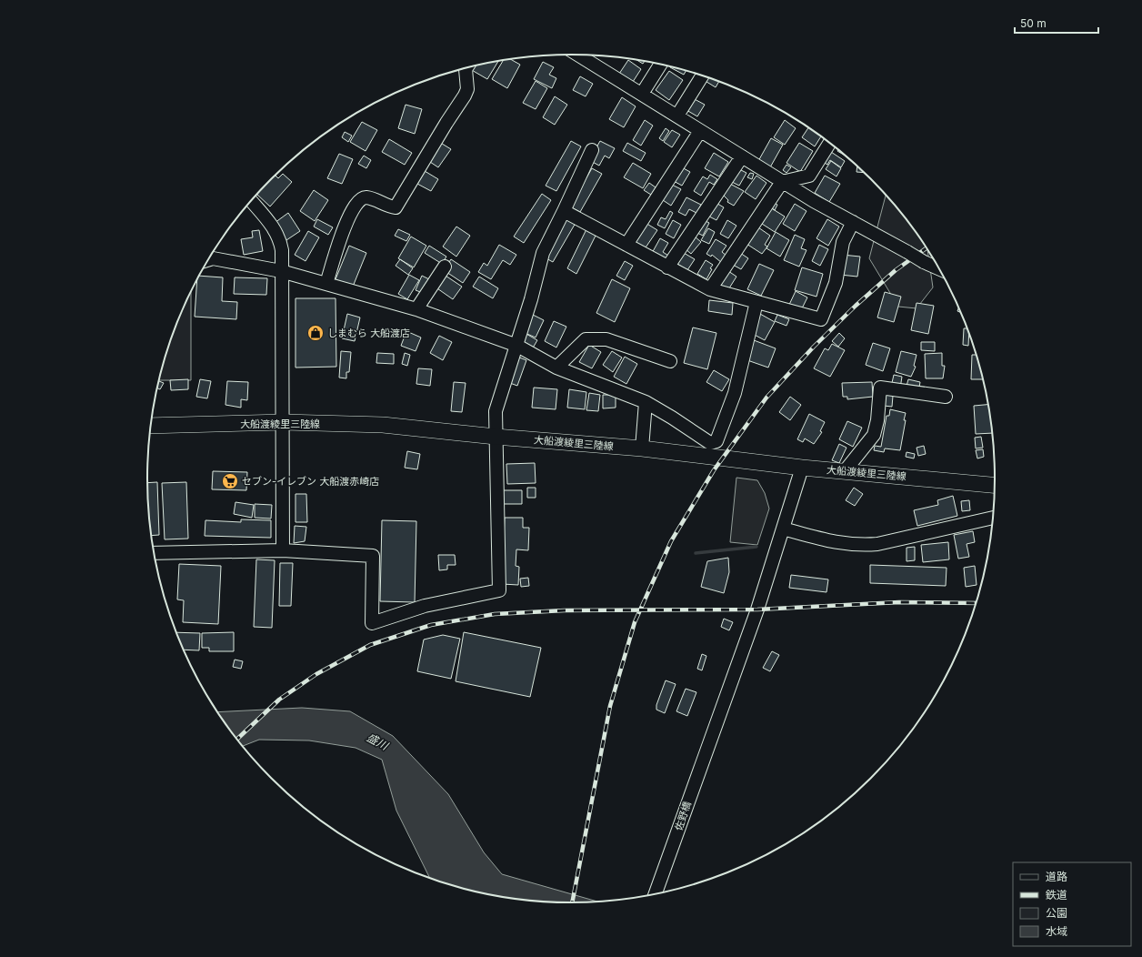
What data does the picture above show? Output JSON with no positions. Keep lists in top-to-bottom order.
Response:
{
  "streets": {
    "main road": ["大船渡綾里三陸線"],
    "street": ["佐野橋"]
  },
  "crossings": [
    ["大船渡綾里三陸線", "佐野橋"]
  ],
  "water": ["盛川"],
  "places": {
    "shop": ["しまむら 大船渡店"],
    "supermarket": ["セブン-イレブン 大船渡赤崎店"]
  },
  "legend": [
    "道路",
    "鉄道",
    "公園",
    "水域"
  ],
  "scale_bar": "50 m"
}
